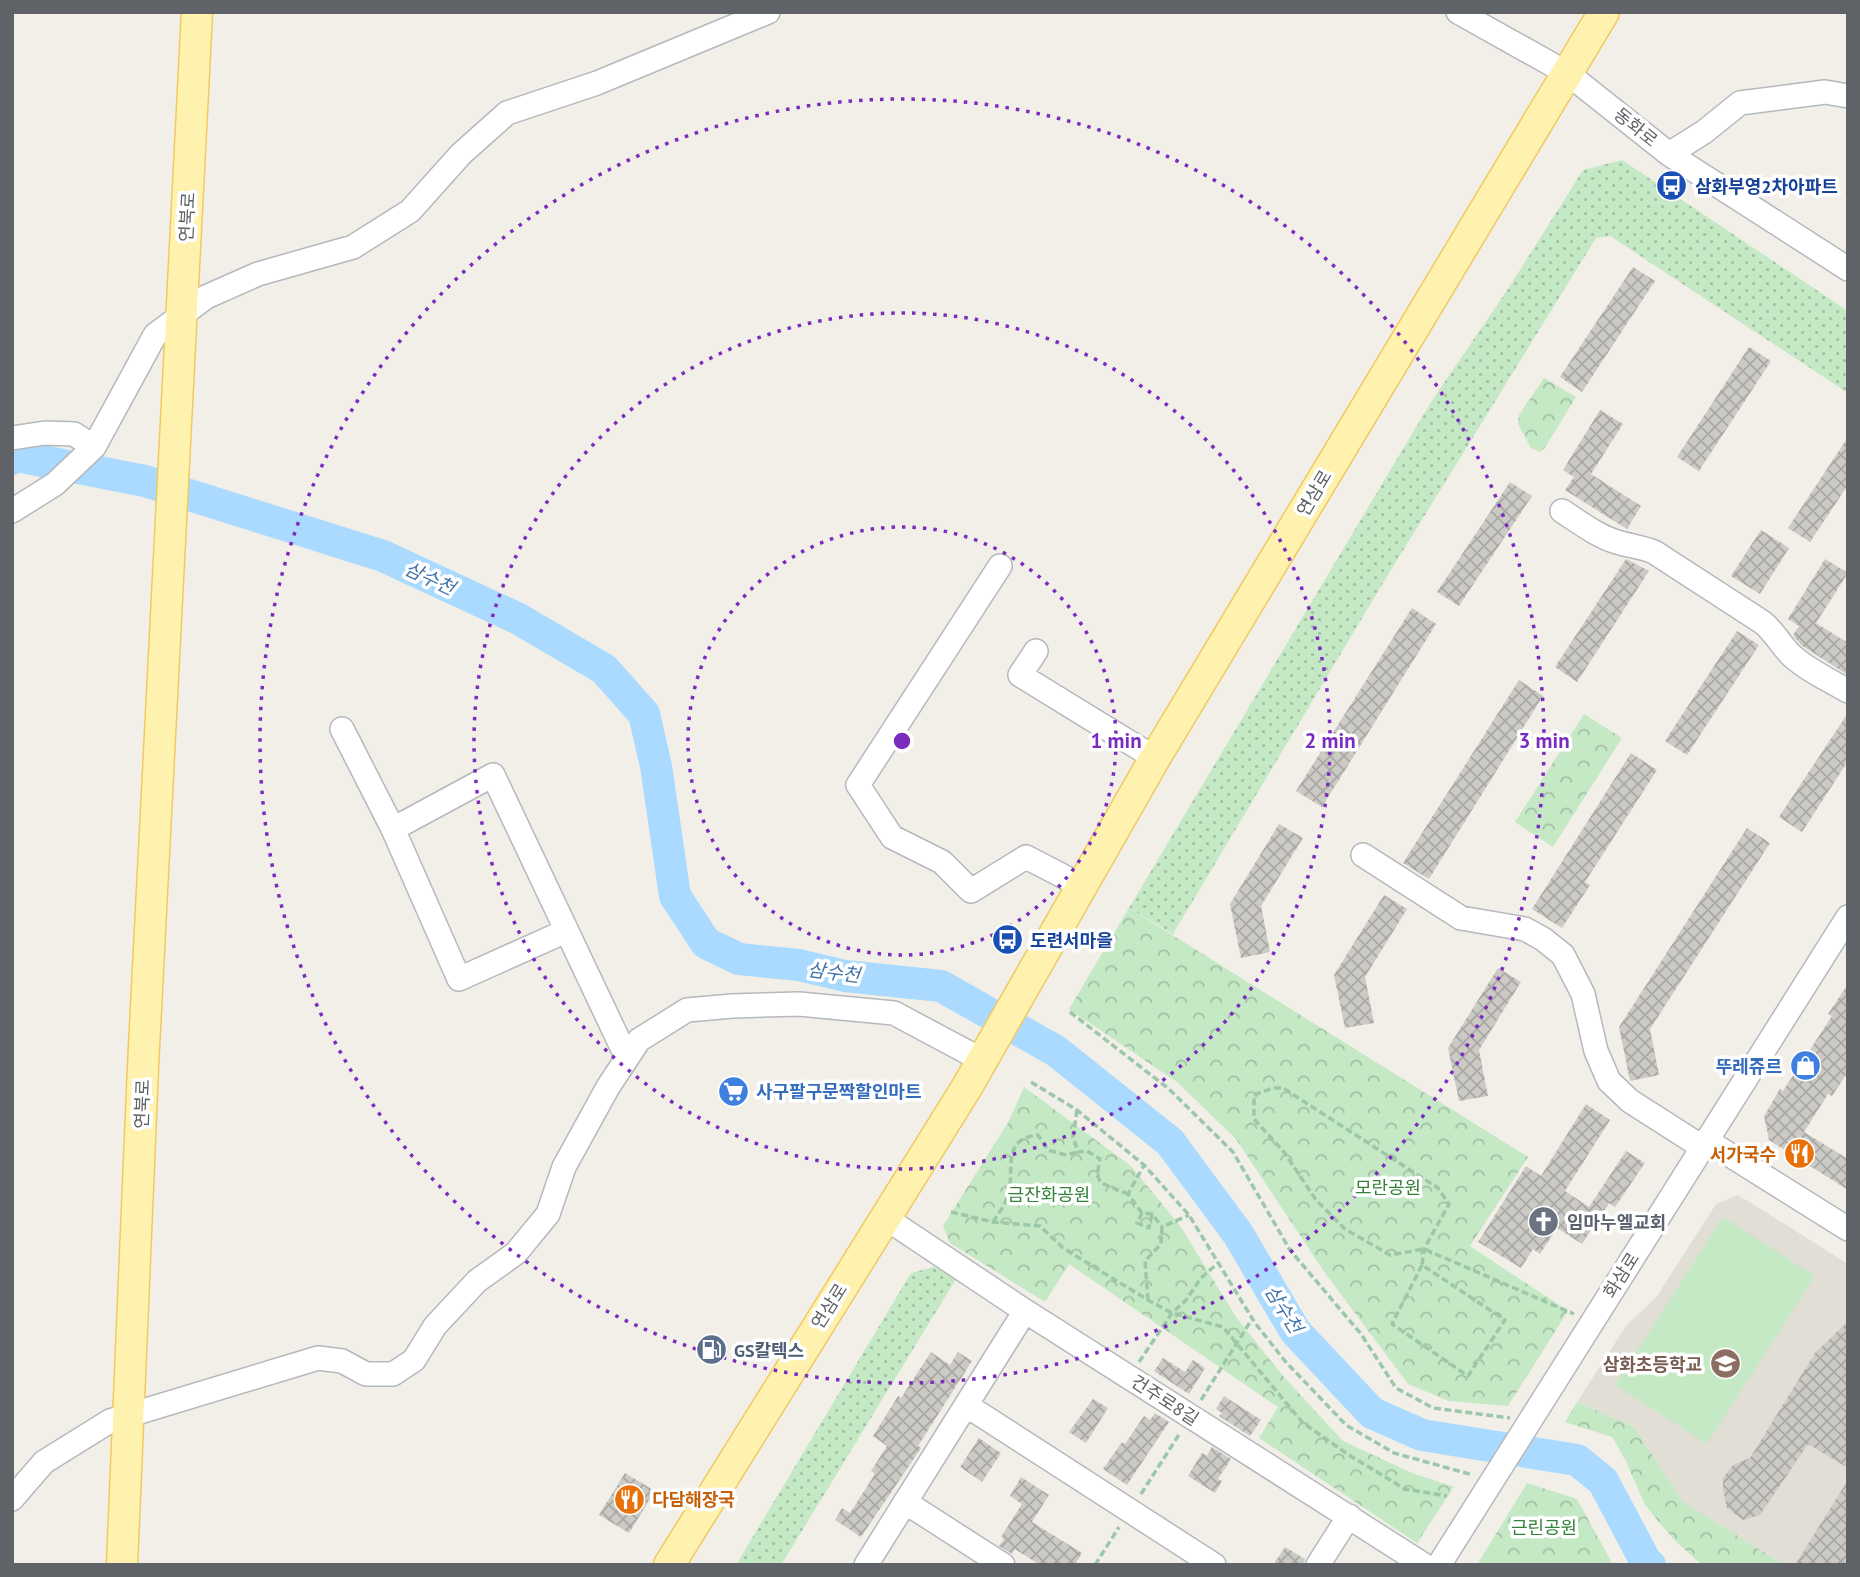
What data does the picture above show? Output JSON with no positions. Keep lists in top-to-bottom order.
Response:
{
  "streets": {
    "main road": ["연북로", "연삼로"],
    "street": ["동화로", "화삼로", "건주로8길"]
  },
  "crossings": [
    ["동화로", "연삼로"],
    ["연삼로", "건주로8길"]
  ],
  "water": ["삼수천"],
  "parks": ["모란공원", "금잔화공원", "근린공원"],
  "places": {
    "bus stop": ["삼화부영2차아파트", "도련서마을"],
    "shop": ["뚜레쥬르"],
    "supermarket": ["사구팔구문짝할인마트"],
    "restaurant": ["서가국수", "다담해장국"],
    "church": ["임마누엘교회"],
    "fuel station": ["GS칼텍스"],
    "school or university": ["삼화초등학교"]
  },
  "rings": ["1 min", "2 min", "3 min"]
}
